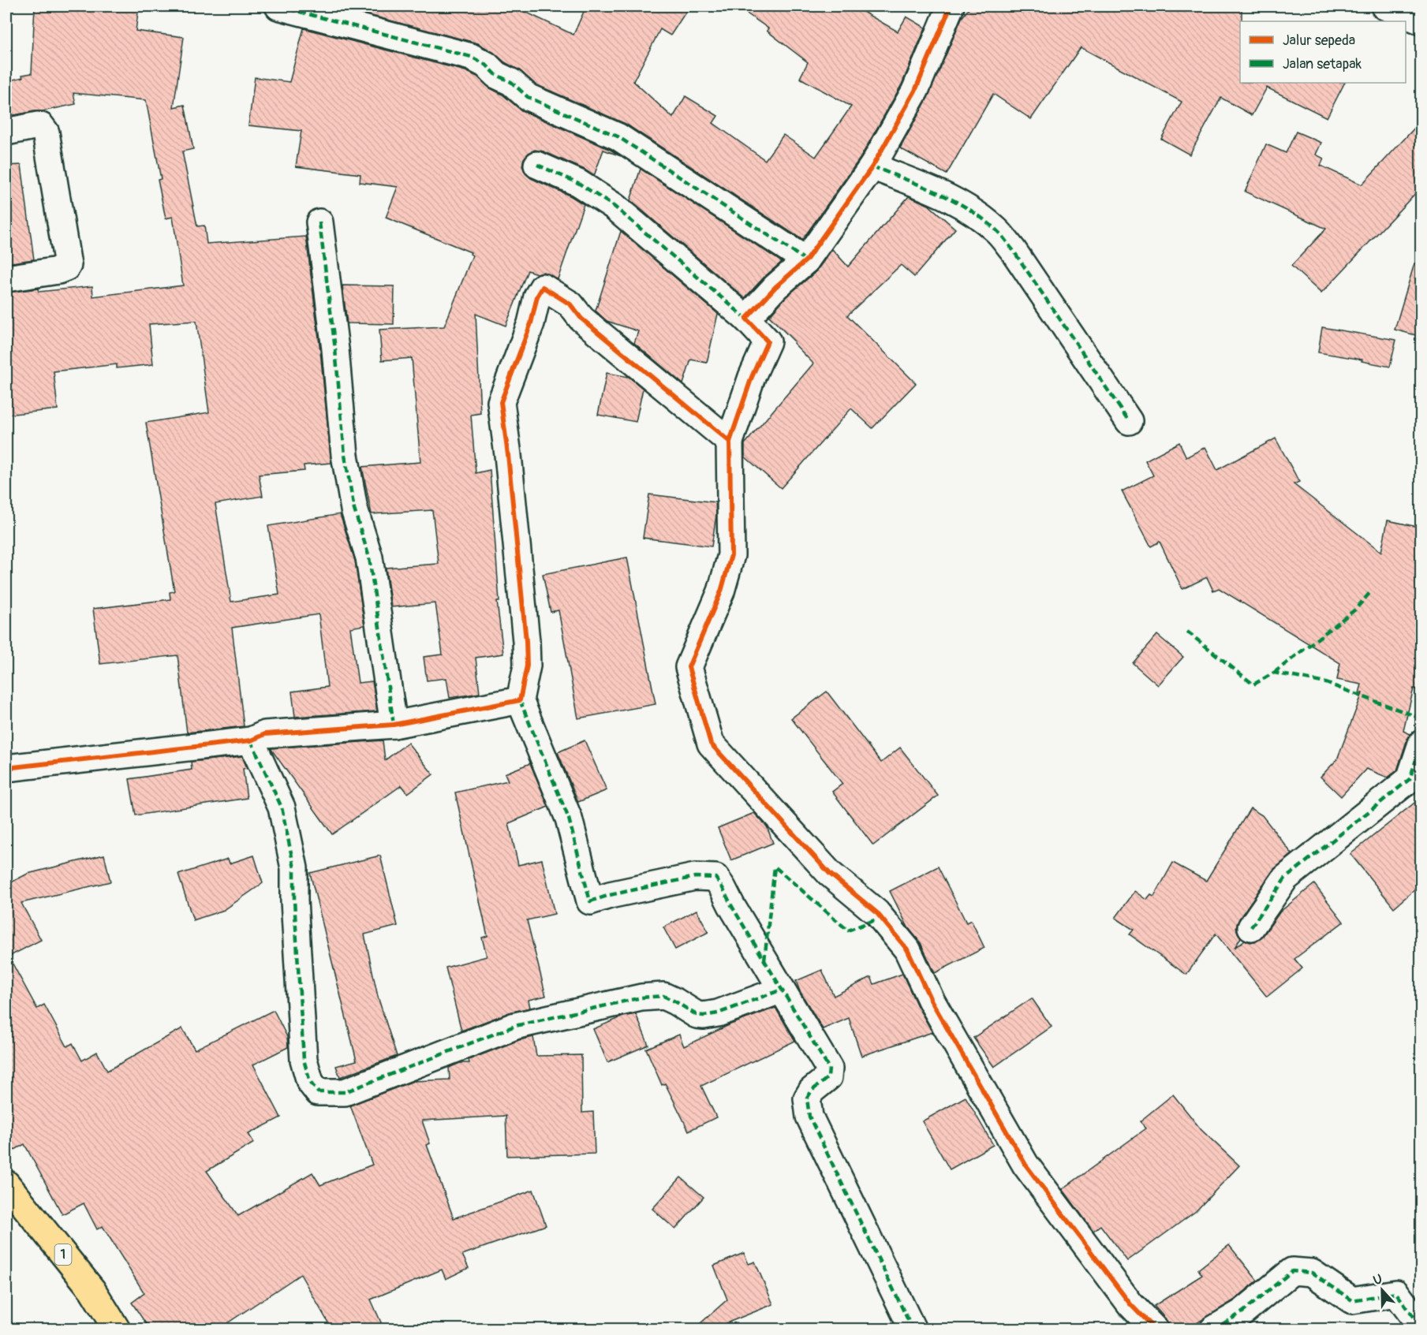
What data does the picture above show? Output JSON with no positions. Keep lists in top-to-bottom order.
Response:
{
  "streets": {
    "highway": ["1"]
  },
  "legend": ["Jalur sepeda", "Jalan setapak"],
  "north": "top"
}
